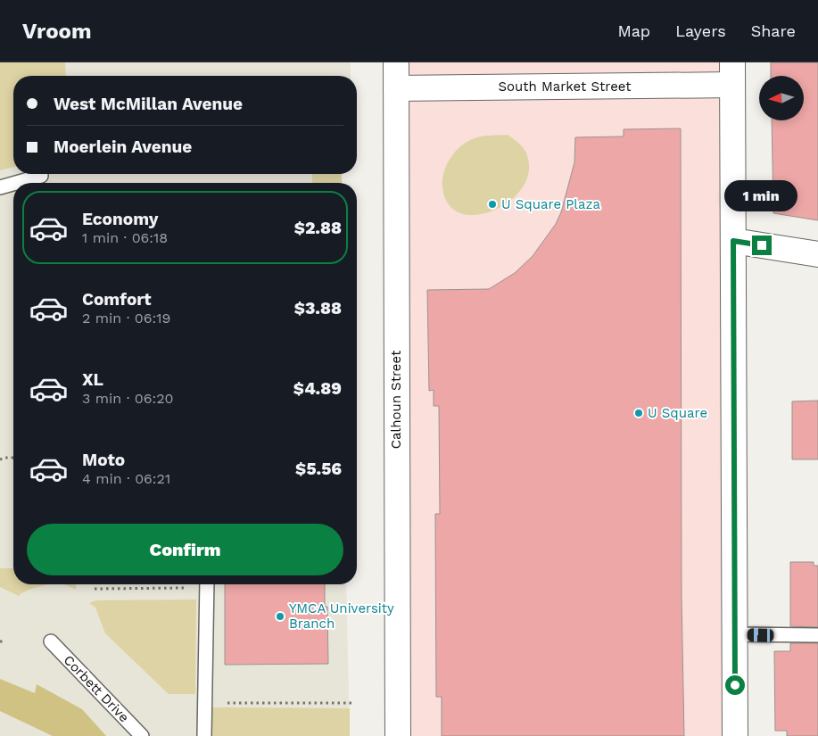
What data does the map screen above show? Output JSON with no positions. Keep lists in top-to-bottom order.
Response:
{
  "streets": {
    "main road": ["South Market Street", "Calhoun Street"],
    "lane": ["Corbett Drive"]
  },
  "crossings": [
    ["South Market Street", "Calhoun Street"]
  ],
  "places": ["U Square Plaza", "U Square", "YMCA University Branch"],
  "north": "left",
  "page": {
    "header": "Vroom",
    "nav": ["Map", "Layers", "Share"],
    "banner": ["West McMillan Avenue", "Moerlein Avenue"],
    "bubble": "1 min",
    "list": [
      {
        "name": "Economy",
        "note": "1 min · 06:18",
        "value": "$2.88"
      },
      {
        "name": "Comfort",
        "note": "2 min · 06:19",
        "value": "$3.88"
      },
      {
        "name": "XL",
        "note": "3 min · 06:20",
        "value": "$4.89"
      },
      {
        "name": "Moto",
        "note": "4 min · 06:21",
        "value": "$5.56"
      }
    ],
    "buttons": "Confirm"
  }
}
